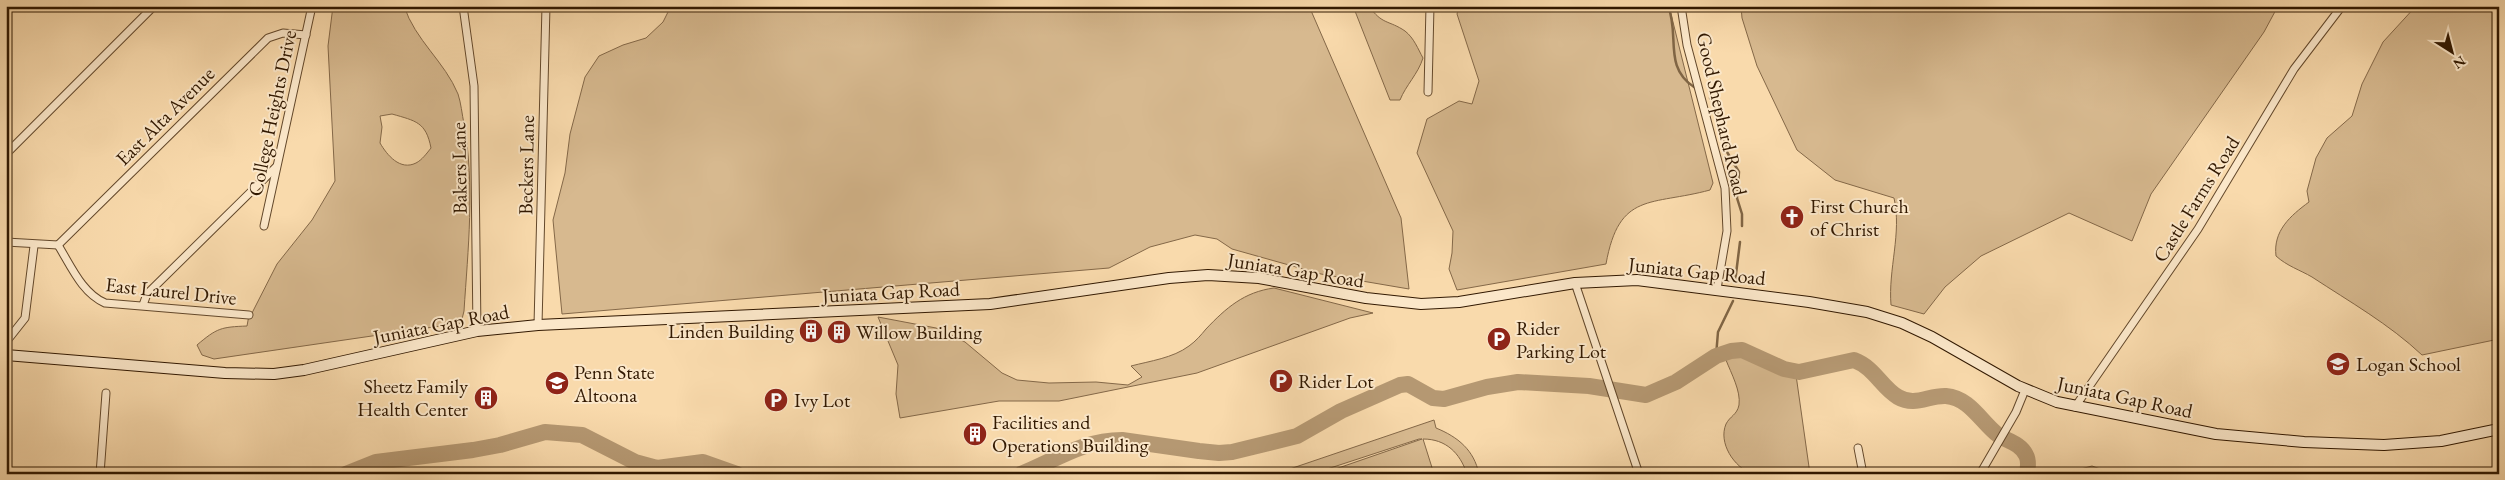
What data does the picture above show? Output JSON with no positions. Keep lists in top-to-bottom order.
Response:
{
  "streets": {
    "main road": ["Juniata Gap Road"],
    "street": [
      "College Heights Drive",
      "Good Shephard Road",
      "East Alta Avenue",
      "Beckers Lane",
      "Bakers Lane",
      "Castle Farms Road",
      "East Laurel Drive"
    ]
  },
  "crossings": [
    ["College Heights Drive", "East Alta Avenue"],
    ["Good Shephard Road", "Juniata Gap Road"],
    ["East Alta Avenue", "East Laurel Drive"],
    ["Beckers Lane", "Juniata Gap Road"],
    ["Bakers Lane", "Juniata Gap Road"],
    ["Castle Farms Road", "Juniata Gap Road"]
  ],
  "places": {
    "church": ["First Church of Christ"],
    "building": [
      "Linden Building",
      "Willow Building",
      "Sheetz Family Health Center",
      "Facilities and Operations Building"
    ],
    "parking": ["Rider Parking Lot", "Rider Lot", "Ivy Lot"],
    "school or university": ["Logan School", "Penn State Altoona"]
  },
  "north": "bottom right"
}
